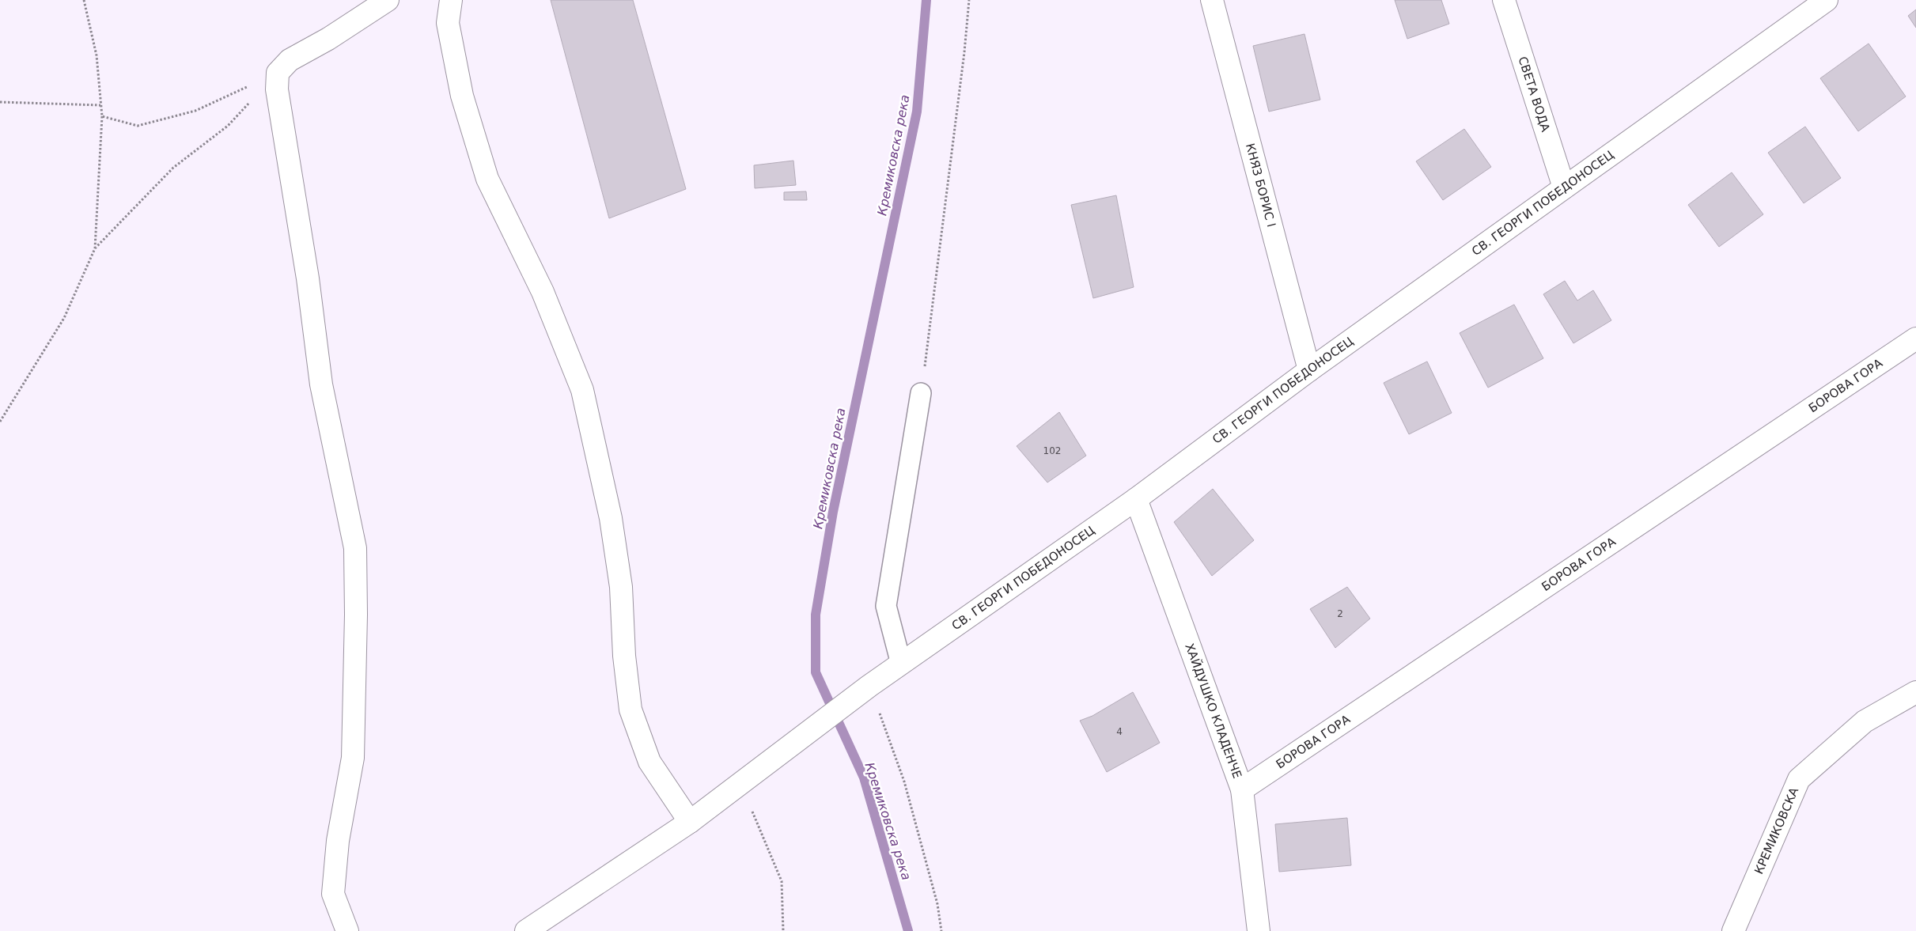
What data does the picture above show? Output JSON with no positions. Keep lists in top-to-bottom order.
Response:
{
  "streets": {
    "street": [
      "СВЕТА ВОДА",
      "КНЯЗ БОРИС I",
      "СВ. ГЕОРГИ ПОБЕДОНОСЕЦ",
      "БОРОВА ГОРА",
      "ХАЙДУШКО КЛАДЕНЧЕ",
      "КРЕМИКОВСКА"
    ]
  },
  "crossings": [
    ["СВЕТА ВОДА", "СВ. ГЕОРГИ ПОБЕДОНОСЕЦ"],
    ["КНЯЗ БОРИС I", "СВ. ГЕОРГИ ПОБЕДОНОСЕЦ"],
    ["СВ. ГЕОРГИ ПОБЕДОНОСЕЦ", "ХАЙДУШКО КЛАДЕНЧЕ"],
    ["БОРОВА ГОРА", "ХАЙДУШКО КЛАДЕНЧЕ"]
  ],
  "water": ["Кремиковска река"],
  "house_numbers": ["102", "2", "4"]
}
